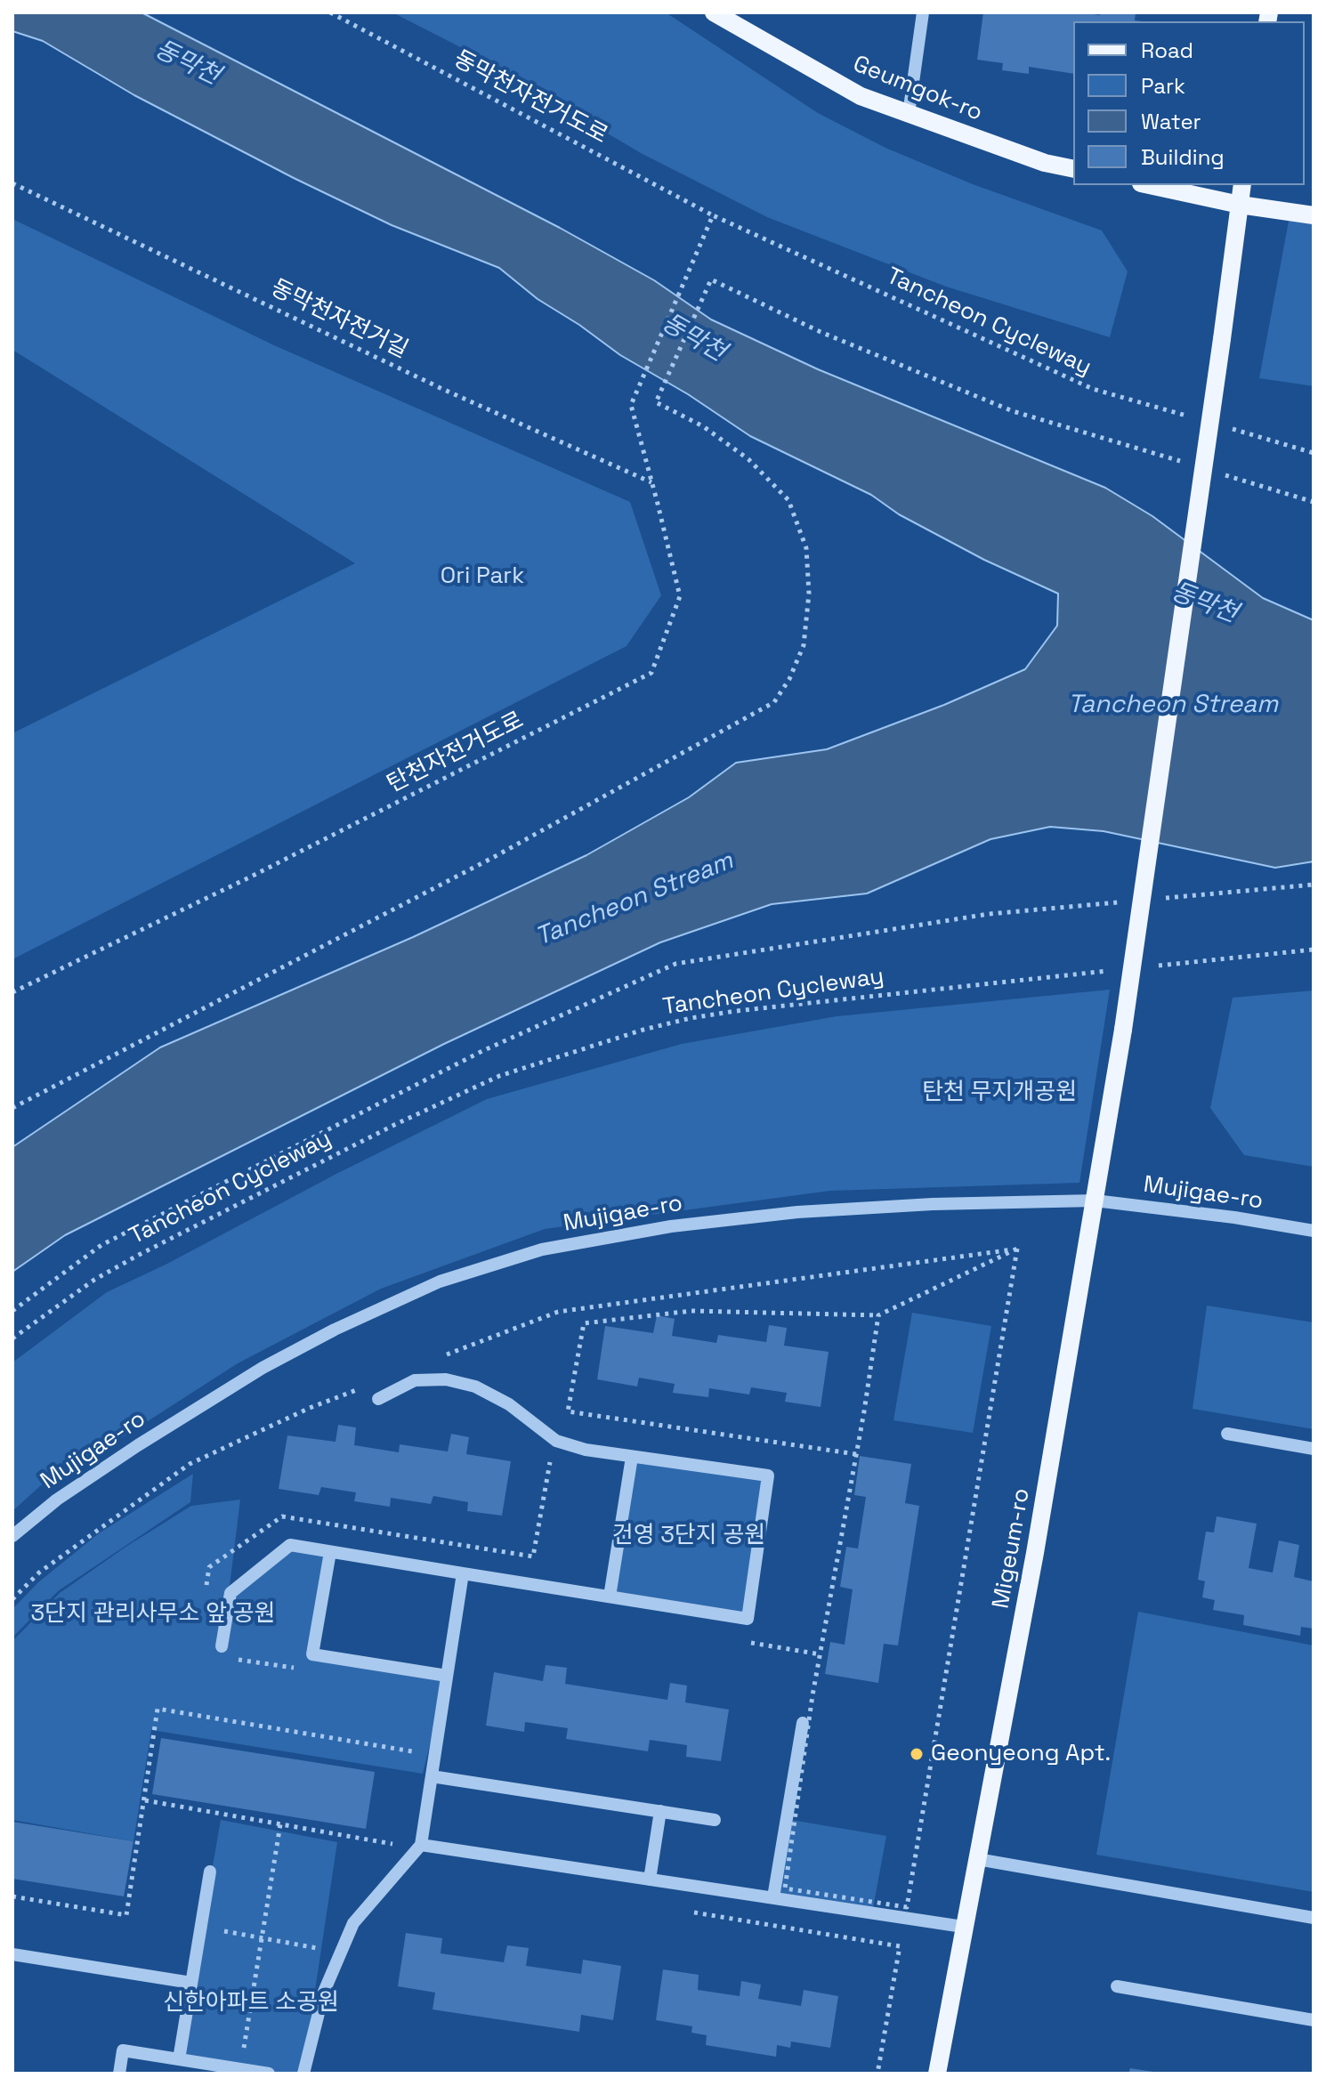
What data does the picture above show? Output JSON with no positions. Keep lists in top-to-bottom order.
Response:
{
  "streets": {
    "main road": ["Geumgok-ro", "Migeum-ro"],
    "street": ["Mujigae-ro"],
    "path": [
      "동막천자전거도로",
      "동막천자전거길",
      "Tancheon Cycleway",
      "탄천자전거도로"
    ]
  },
  "crossings": [
    ["동막천자전거도로", "Tancheon Cycleway"],
    ["동막천자전거도로", "탄천자전거도로"],
    ["동막천자전거길", "탄천자전거도로"],
    ["Tancheon Cycleway", "탄천자전거도로"],
    ["Mujigae-ro", "Migeum-ro"]
  ],
  "water": ["동막천", "Tancheon Stream"],
  "parks": [
    "Ori Park",
    "탄천 무지개공원",
    "건영 3단지 공원",
    "3단지 관리사무소 앞 공원",
    "신한아파트 소공원"
  ],
  "places": ["Geonyeong Apt."],
  "legend": [
    "Road",
    "Park",
    "Water",
    "Building"
  ]
}
